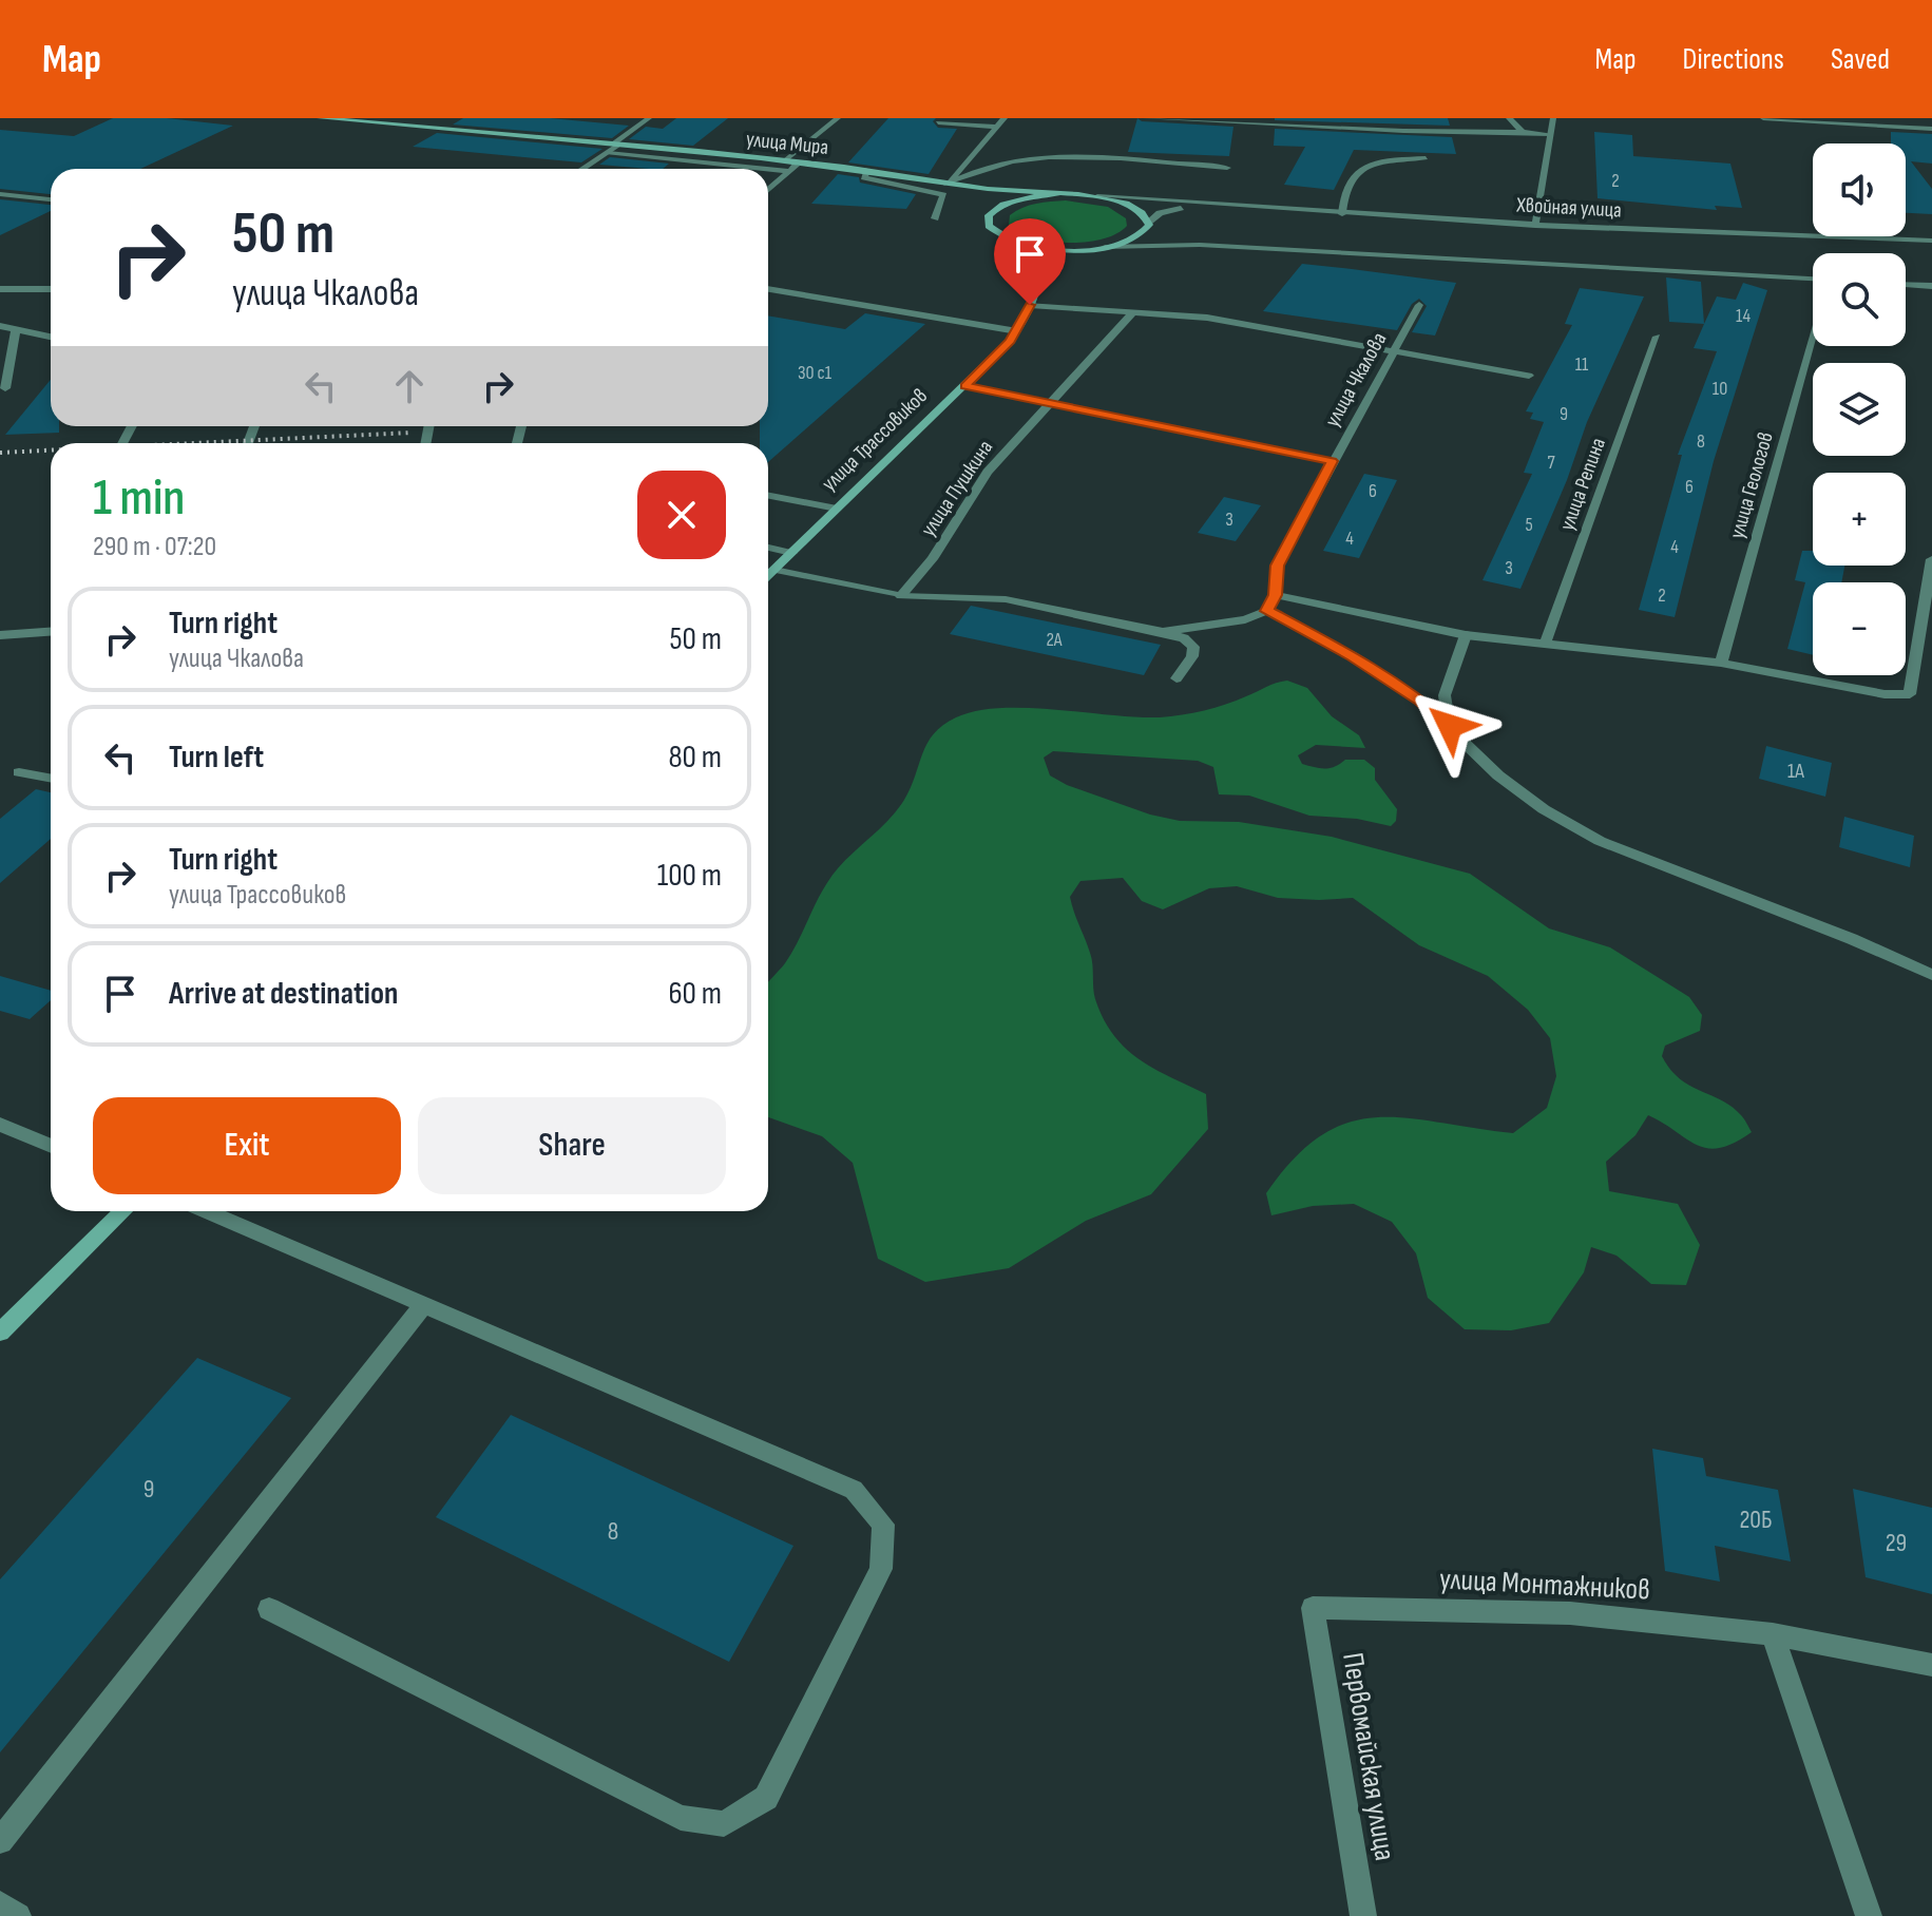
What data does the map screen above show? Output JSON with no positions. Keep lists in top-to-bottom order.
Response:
{
  "streets": {
    "main road": ["улица Мира", "улица Трассовиков"],
    "street": [
      "Хвойная улица",
      "улица Чкалова",
      "улица Репина",
      "улица Геологов",
      "улица Пушкина",
      "улица Монтажников",
      "Первомайская улица"
    ]
  },
  "crossings": [
    ["улица Монтажников", "Первомайская улица"]
  ],
  "house_numbers": [
    "2",
    "14",
    "11",
    "30 с1",
    "10",
    "9",
    "8",
    "7",
    "6",
    "6",
    "3",
    "5",
    "4",
    "4",
    "3",
    "2",
    "2А",
    "1А",
    "9",
    "20Б",
    "8",
    "29"
  ],
  "page": {
    "header": "Map",
    "nav": ["Map", "Directions", "Saved"],
    "map_buttons": ["+", "−"],
    "turn": ["50 m", "улица Чкалова"],
    "heading": ["1 min", "290 m · 07:20"],
    "list": [
      {
        "name": "Turn right",
        "note": "улица Чкалова",
        "value": "50 m"
      },
      {
        "name": "Turn left",
        "value": "80 m"
      },
      {
        "name": "Turn right",
        "note": "улица Трассовиков",
        "value": "100 m"
      },
      {
        "name": "Arrive at destination",
        "value": "60 m"
      }
    ],
    "buttons": ["Exit", "Share"]
  }
}
